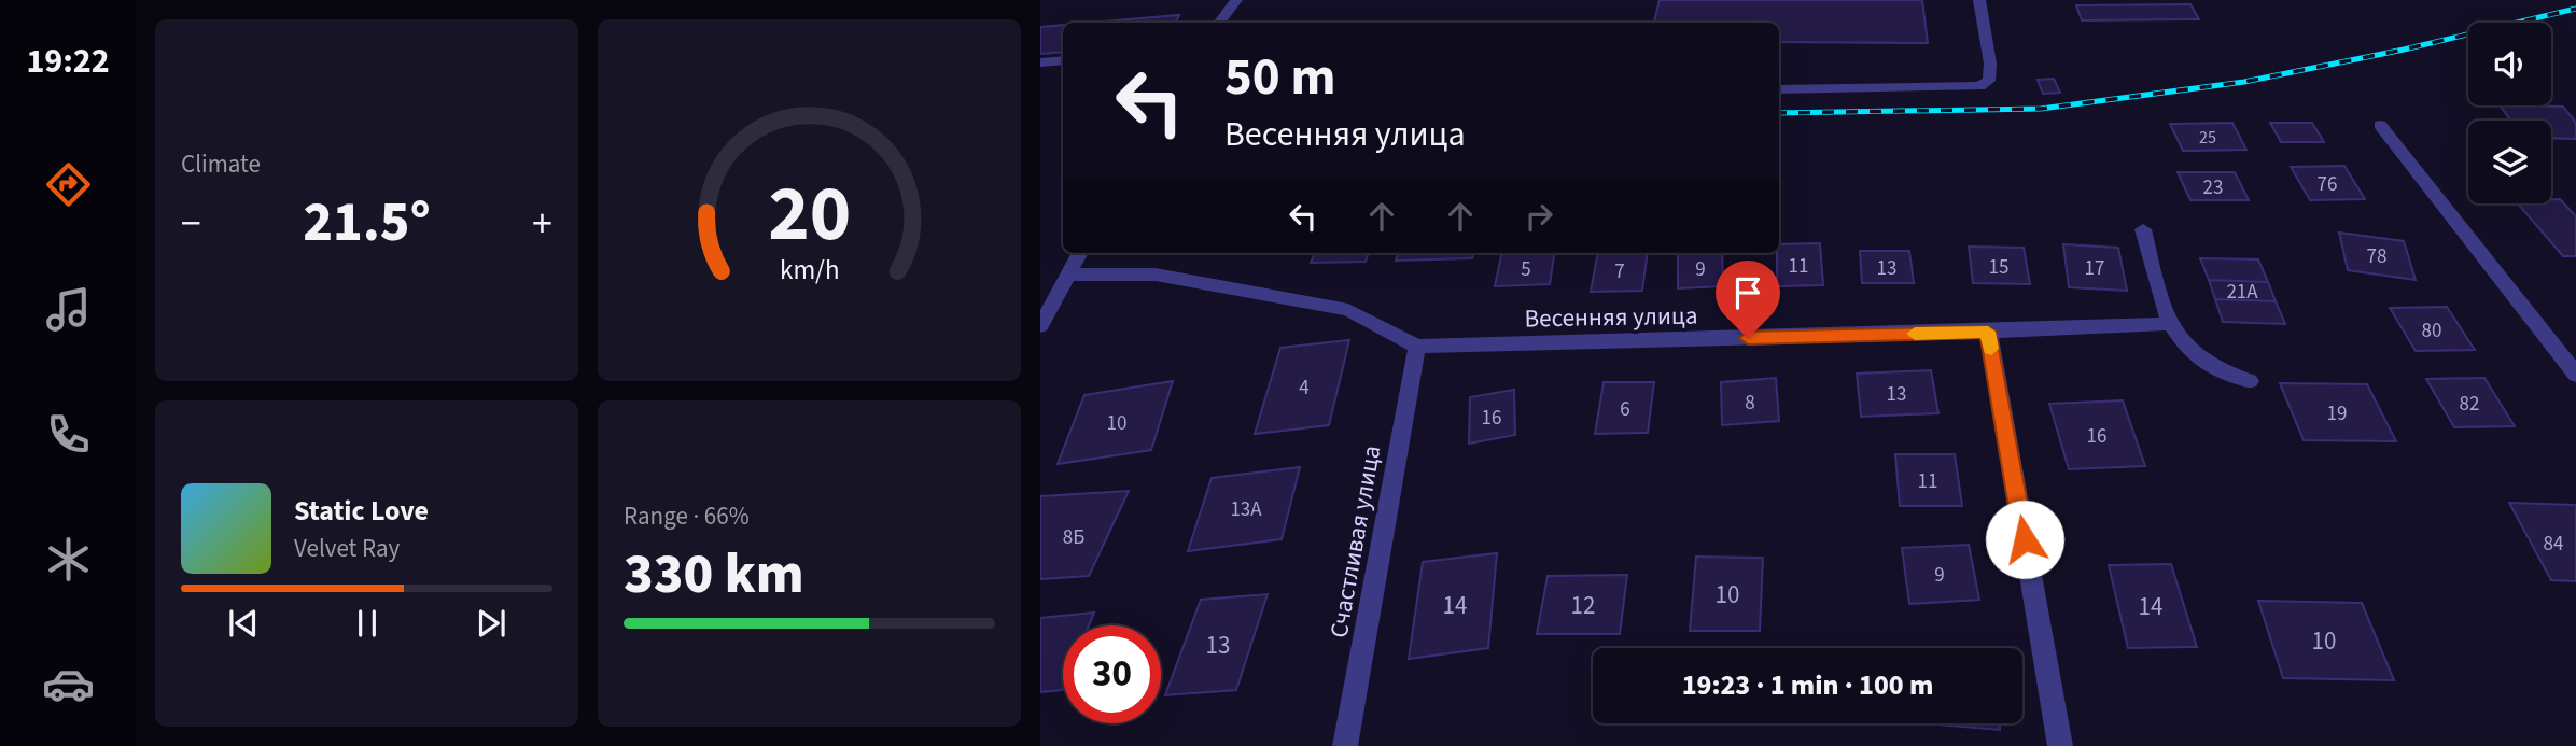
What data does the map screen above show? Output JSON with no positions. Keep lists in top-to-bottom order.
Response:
{
  "streets": {
    "street": ["Весенняя улица", "Счастливая улица"]
  },
  "crossings": [
    ["Весенняя улица", "Счастливая улица"]
  ],
  "house_numbers": [
    "25",
    "76",
    "23",
    "78",
    "11",
    "15",
    "13",
    "17",
    "5",
    "9",
    "7",
    "21А",
    "80",
    "4",
    "13",
    "8",
    "82",
    "6",
    "19",
    "16",
    "10",
    "16",
    "11",
    "13А",
    "8Б",
    "84",
    "9",
    "10",
    "14",
    "12",
    "14",
    "10",
    "13"
  ],
  "page": {
    "tabs": "19:22",
    "tile": [
      "Climate",
      ["Range · 66%", "330 km"]
    ],
    "turn": ["50 m", "Весенняя улица"],
    "heat": ["−", "21.5°", "+"],
    "song": ["Static Love", "Velvet Ray"],
    "limit": "30",
    "trip": "19:23 · 1 min · 100 m",
    "gauge": ["20", "km/h"]
  }
}
